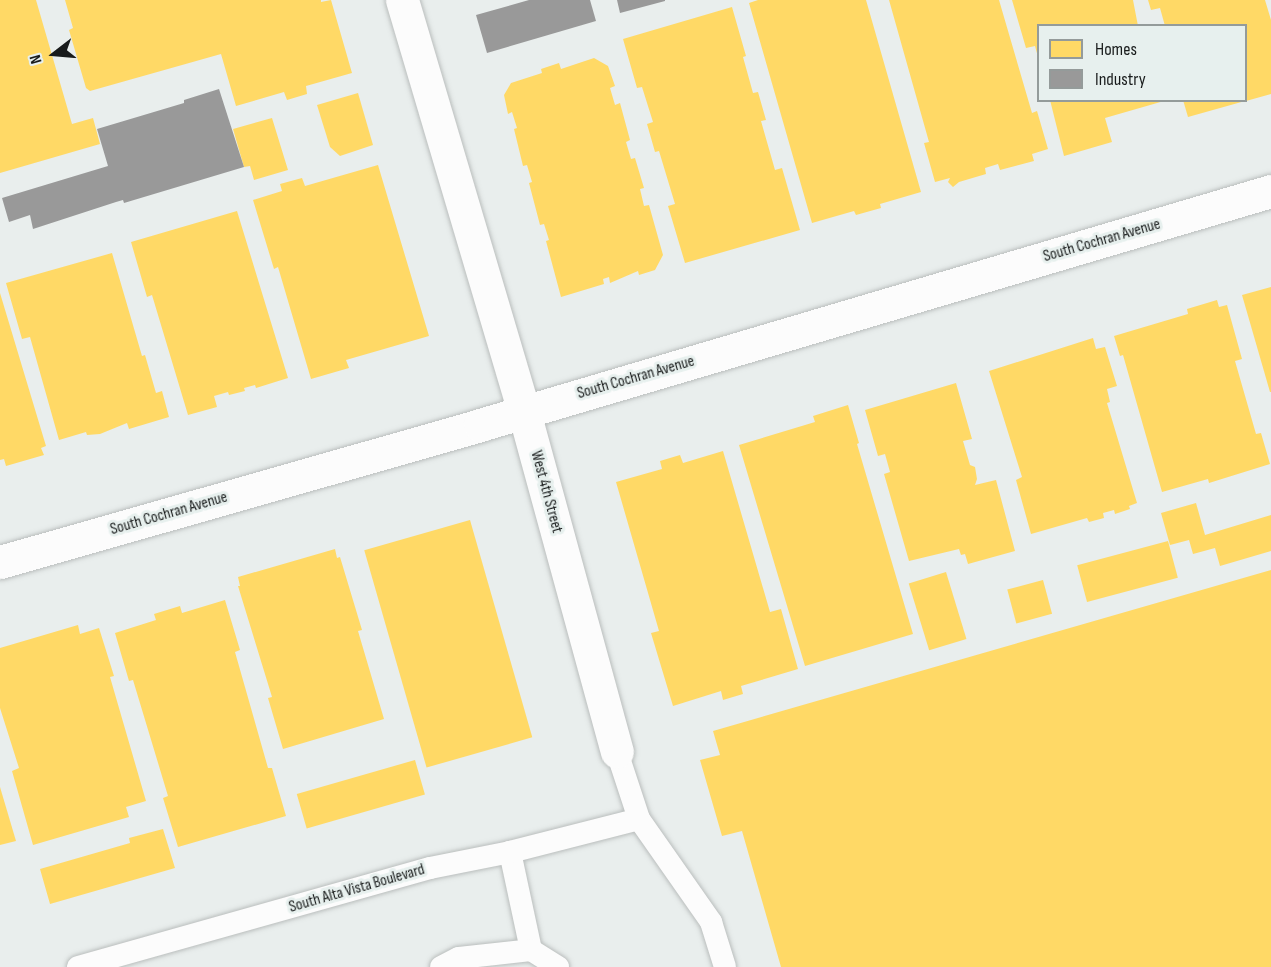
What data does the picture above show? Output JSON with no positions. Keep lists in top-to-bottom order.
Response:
{
  "streets": {
    "street": ["South Cochran Avenue", "West 4th Street"],
    "lane": ["South Alta Vista Boulevard"]
  },
  "crossings": [
    ["South Cochran Avenue", "West 4th Street"],
    ["West 4th Street", "South Alta Vista Boulevard"]
  ],
  "legend": ["Homes", "Industry"],
  "north": "left"
}
